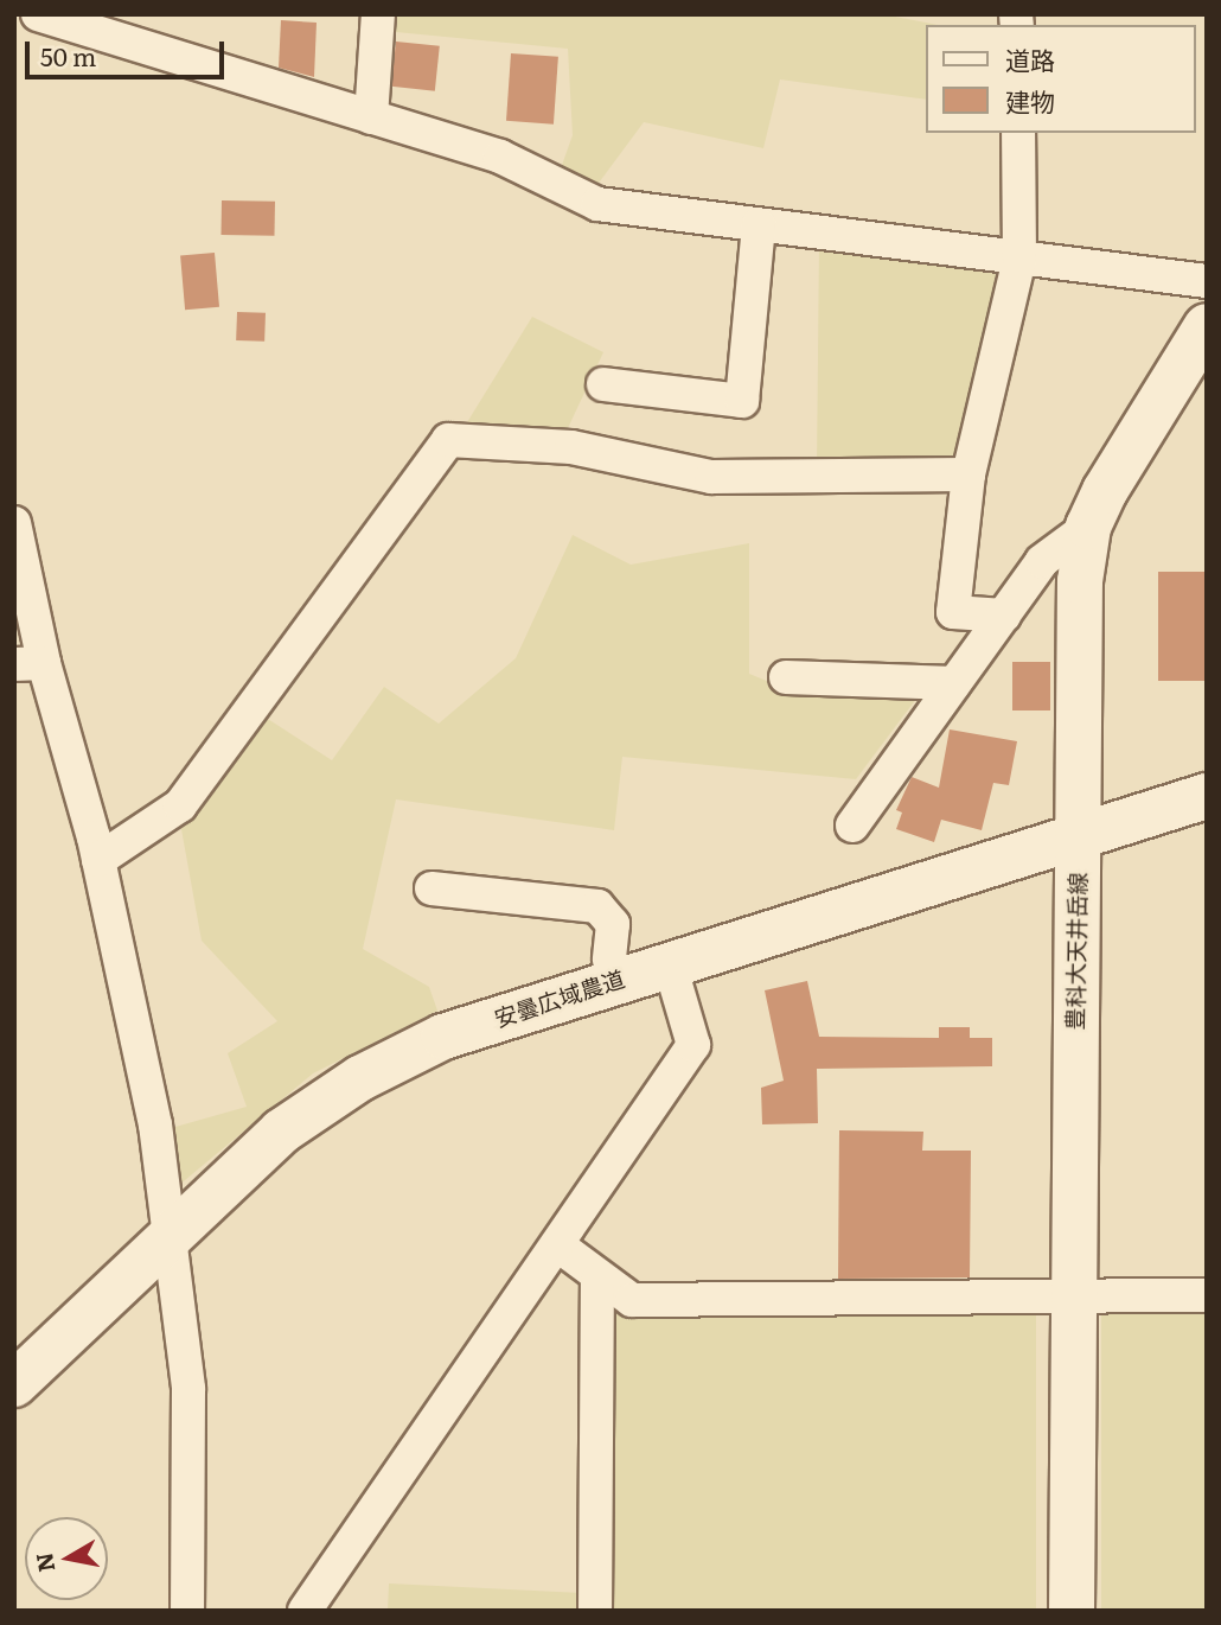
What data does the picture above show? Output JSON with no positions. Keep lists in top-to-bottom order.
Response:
{
  "streets": {
    "street": ["豊科大天井岳線", "安曇広域農道"]
  },
  "crossings": [
    ["豊科大天井岳線", "安曇広域農道"]
  ],
  "legend": ["道路", "建物"],
  "scale_bar": "50 m",
  "north": "left"
}
